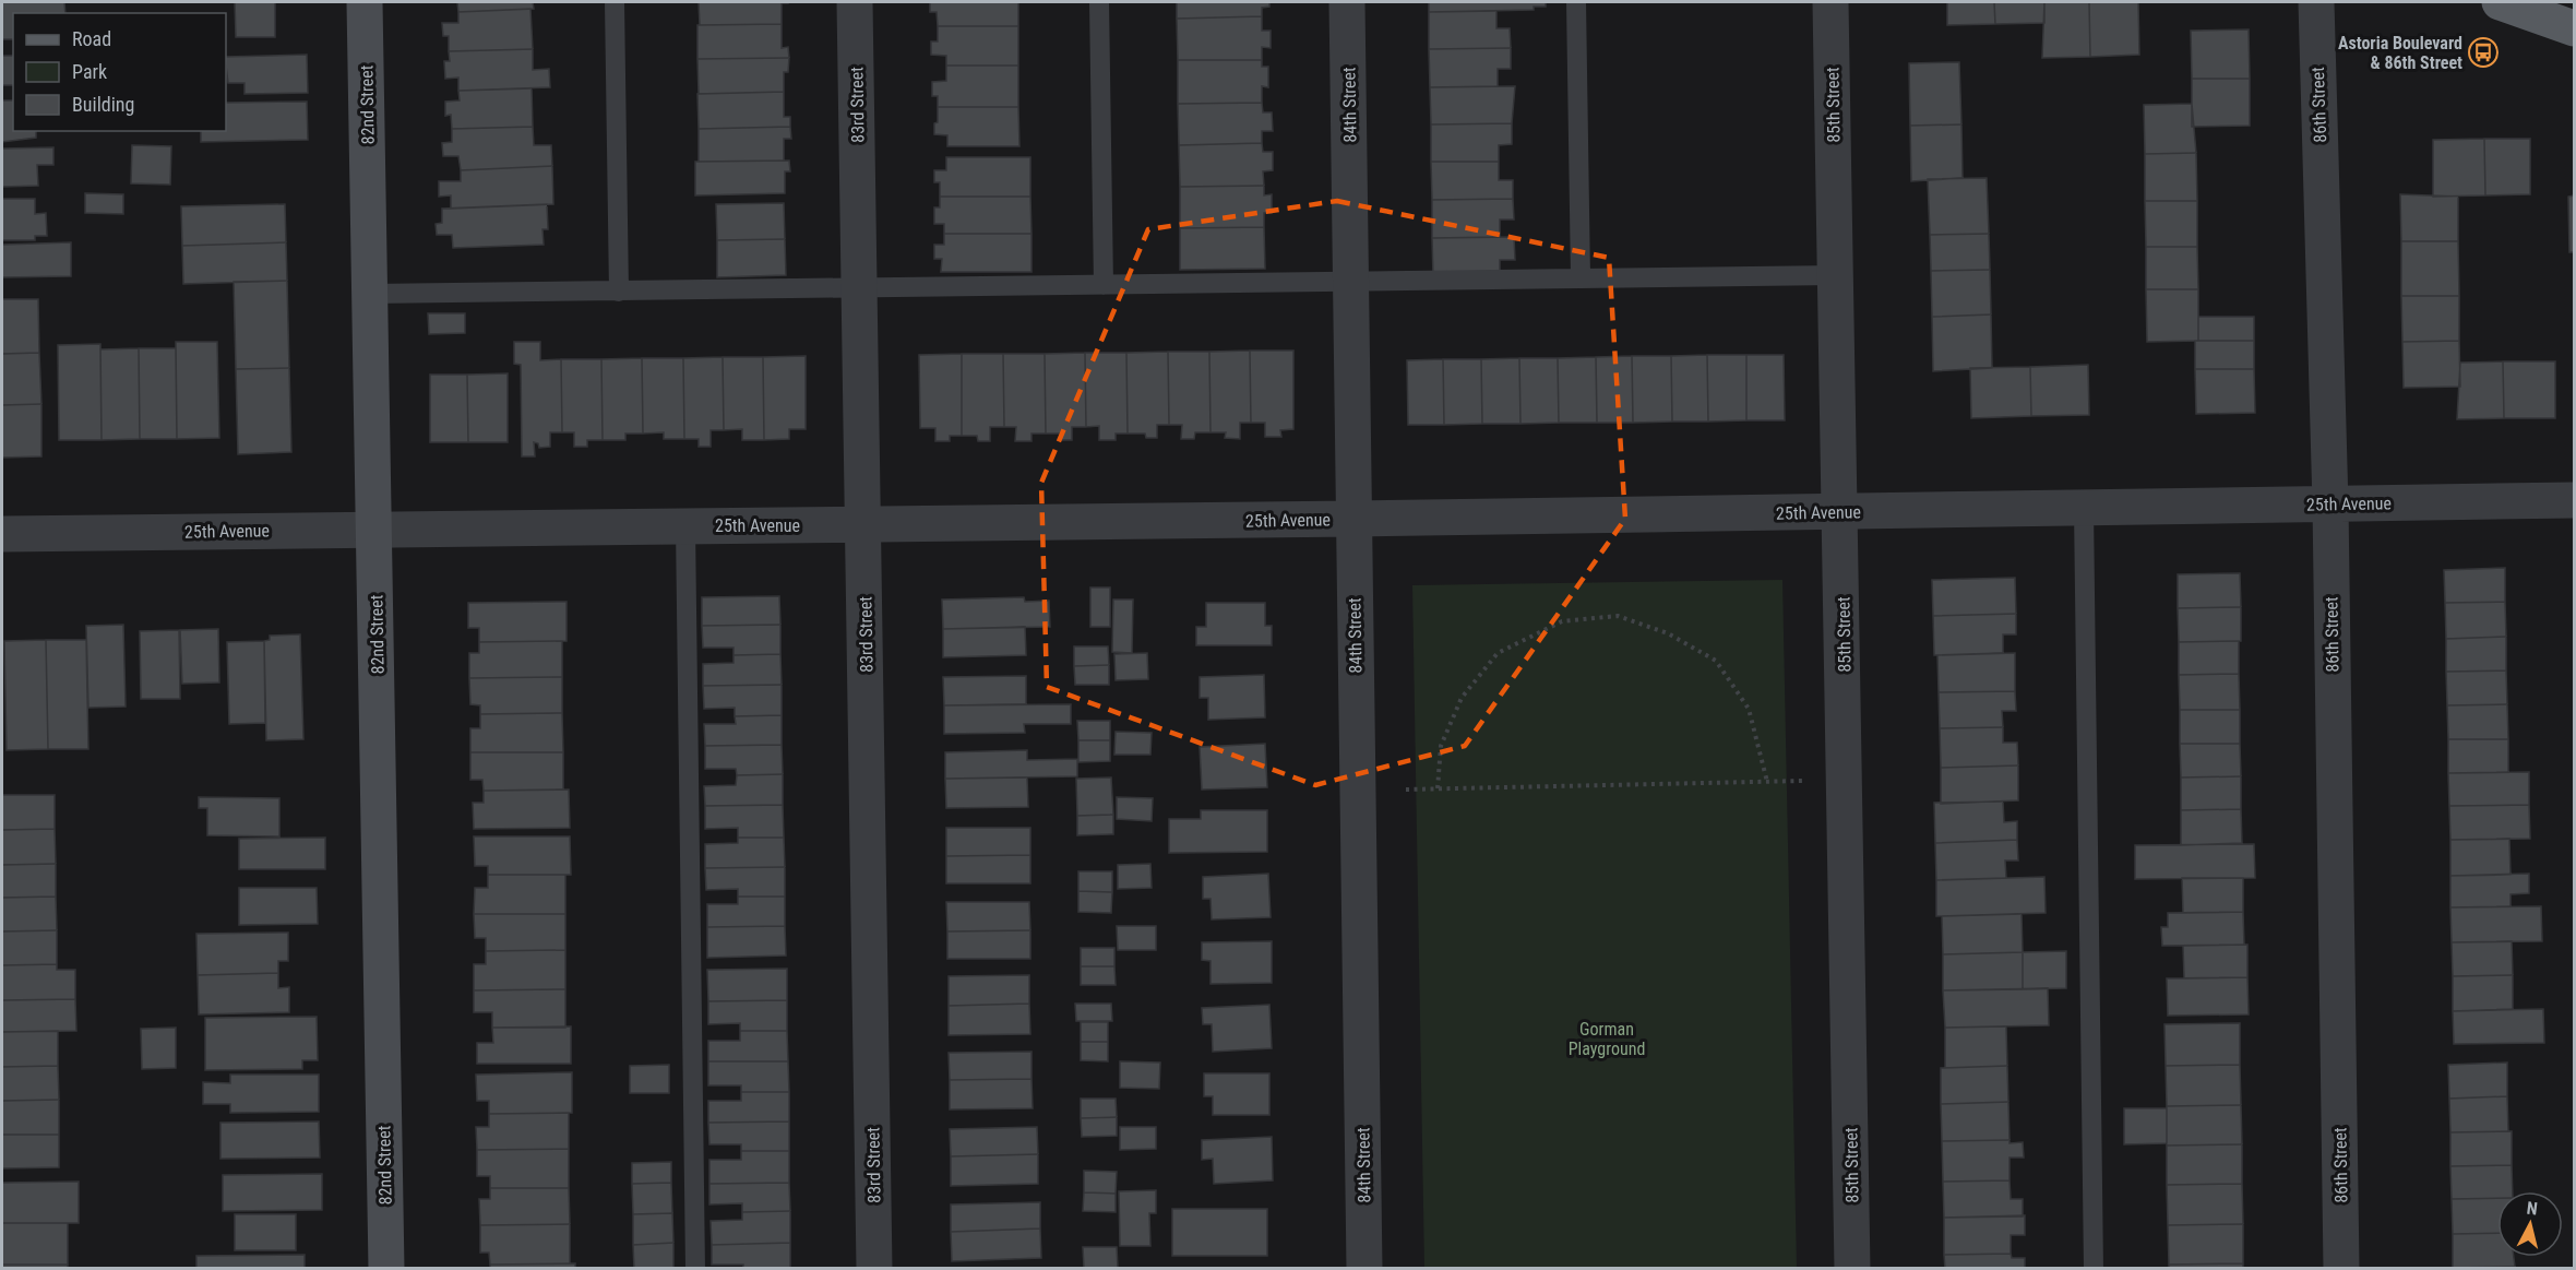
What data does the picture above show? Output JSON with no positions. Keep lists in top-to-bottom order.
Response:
{
  "streets": {
    "street": [
      "82nd Street",
      "83rd Street",
      "84th Street",
      "85th Street",
      "86th Street",
      "25th Avenue"
    ]
  },
  "crossings": [
    ["82nd Street", "25th Avenue"],
    ["83rd Street", "25th Avenue"],
    ["84th Street", "25th Avenue"],
    ["85th Street", "25th Avenue"],
    ["86th Street", "25th Avenue"]
  ],
  "parks": ["Gorman Playground"],
  "places": {
    "bus stop": ["Astoria Boulevard & 86th Street"]
  },
  "legend": ["Road", "Park", "Building"],
  "north": "top"
}
